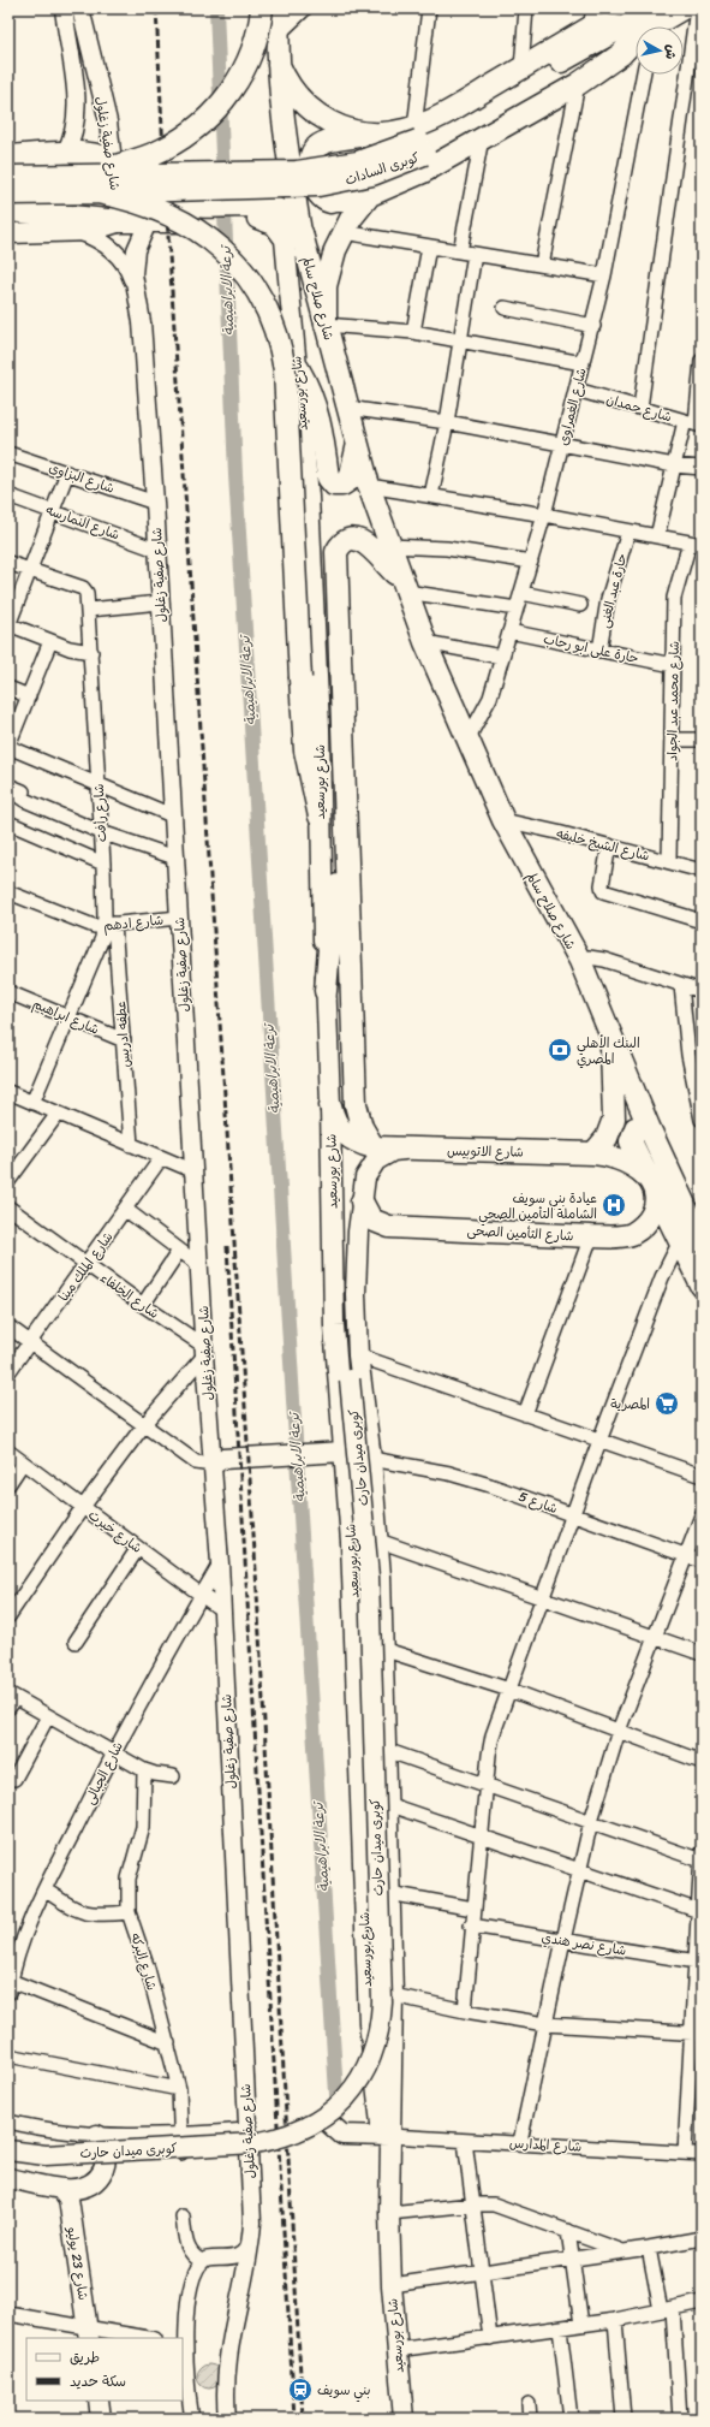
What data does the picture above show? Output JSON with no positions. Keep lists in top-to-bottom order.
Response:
{
  "streets": {
    "main road": [
      "كوبرى السادات",
      "شارع صلاح سالم",
      "شارع بورسعيد",
      "شارع الاتوبيس",
      "شارع التأمين الصحى",
      "كوبرى ميدان حارث",
      "شارع 23 يوليو"
    ],
    "street": [
      "شارع صفية زغلول",
      "شارع الغمراوى",
      "شارع حمدان",
      "شارع البزاوى",
      "شارع النمارسه",
      "حارة عبد الغنى",
      "حارة على ابو رحاب",
      "شارع محمد عبد الجواد",
      "شارع رأفت",
      "شارع الشيخ خليفه",
      "شارع ادهم",
      "شارع ابراهيم",
      "عطفه ادريس",
      "شارع الملك مينا",
      "شارع الخلفاء",
      "شارع 5",
      "شارع خيرت",
      "شارع الجبالى",
      "شارع نصر هندي",
      "شارع البركه",
      "شارع المدارس"
    ]
  },
  "crossings": [
    ["شارع صفية زغلول", "شارع البزاوى"],
    ["شارع صفية زغلول", "شارع النمارسه"],
    ["شارع صفية زغلول", "شارع ادهم"],
    ["شارع صفية زغلول", "شارع الخلفاء"],
    ["شارع صفية زغلول", "شارع خيرت"],
    ["شارع صفية زغلول", "شارع الجبالى"],
    ["شارع صلاح سالم", "شارع الغمراوى"],
    ["شارع صلاح سالم", "شارع الشيخ خليفه"],
    ["شارع صلاح سالم", "شارع الاتوبيس"],
    ["شارع بورسعيد", "شارع الاتوبيس"],
    ["شارع بورسعيد", "شارع التأمين الصحى"],
    ["شارع بورسعيد", "كوبرى ميدان حارث"],
    ["شارع بورسعيد", "شارع 5"],
    ["شارع بورسعيد", "شارع المدارس"],
    ["شارع الغمراوى", "شارع حمدان"],
    ["شارع الغمراوى", "حارة على ابو رحاب"],
    ["حارة عبد الغنى", "حارة على ابو رحاب"],
    ["حارة على ابو رحاب", "شارع محمد عبد الجواد"],
    ["شارع محمد عبد الجواد", "شارع الشيخ خليفه"],
    ["شارع رأفت", "شارع ادهم"],
    ["شارع رأفت", "شارع ابراهيم"],
    ["شارع رأفت", "عطفه ادريس"],
    ["شارع ادهم", "عطفه ادريس"],
    ["شارع ابراهيم", "عطفه ادريس"],
    ["شارع الاتوبيس", "شارع التأمين الصحى"],
    ["شارع الملك مينا", "شارع الخلفاء"],
    ["شارع خيرت", "شارع الجبالى"]
  ],
  "water": ["ترعة الابراهيمية"],
  "places": {
    "bank": ["البنك الأهلي المصري"],
    "hospital": ["عيادة بني سويف الشاملة التأمين الصحي"],
    "supermarket": ["المصرية"],
    "station": ["بني سويف"]
  },
  "legend": ["طريق", "سكة حديد"],
  "north": "right"
}
